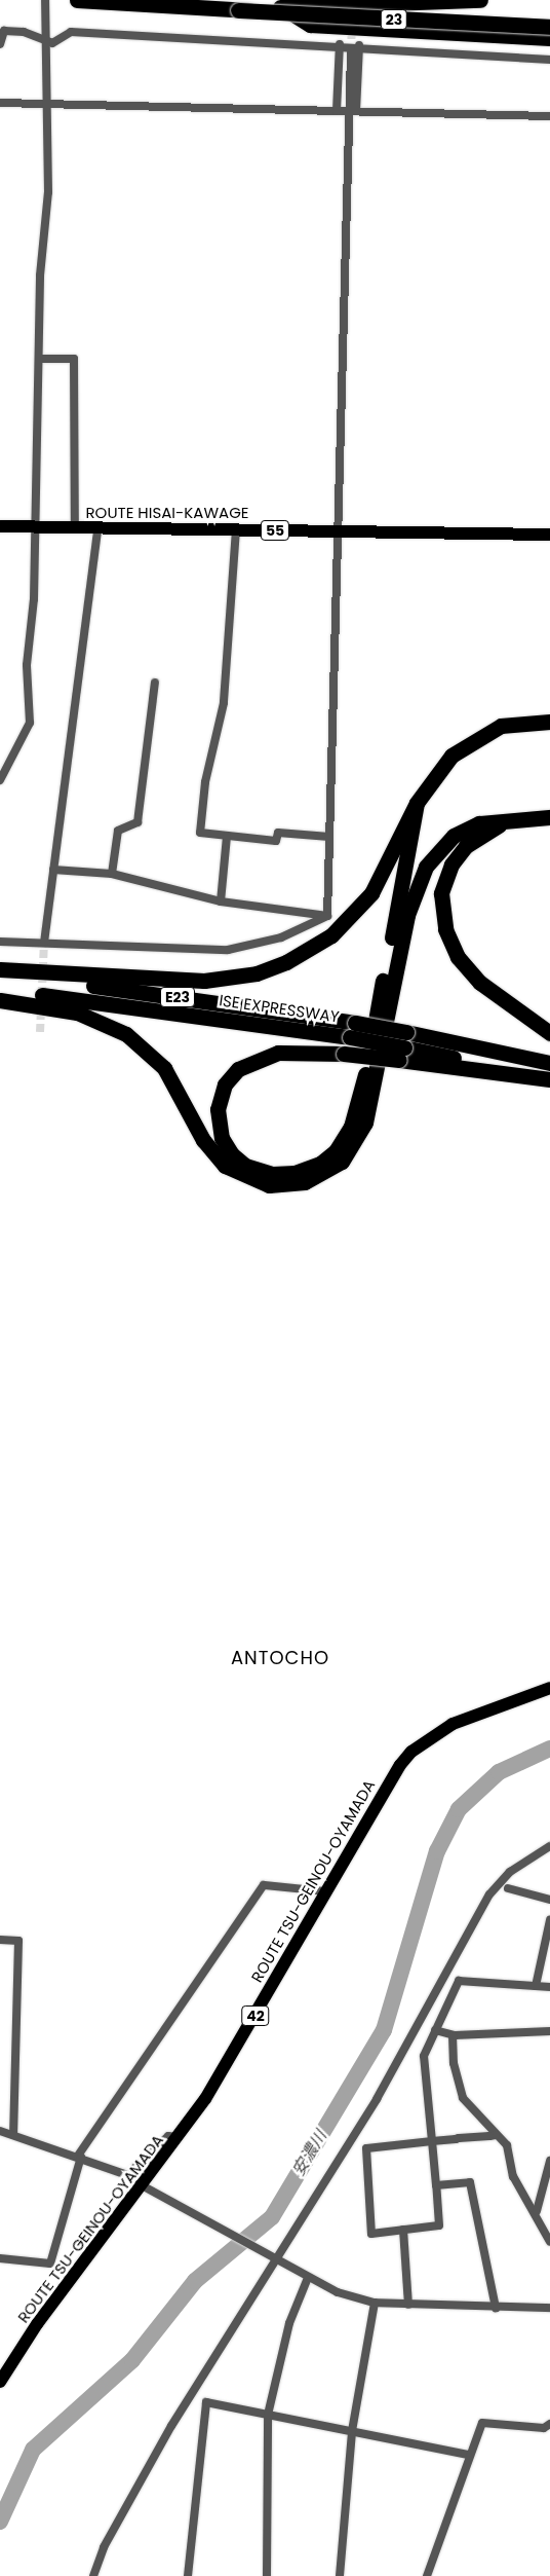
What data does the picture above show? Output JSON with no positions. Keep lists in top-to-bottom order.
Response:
{
  "streets": {
    "highway": ["23", "E23", "ISE EXPRESSWAY"],
    "main road": [
      "ROUTE HISAI-KAWAGE",
      "55",
      "ROUTE TSU-GEINOU-OYAMADA",
      "42"
    ]
  },
  "districts": ["ANTOCHO"],
  "water": ["安濃川"]
}
